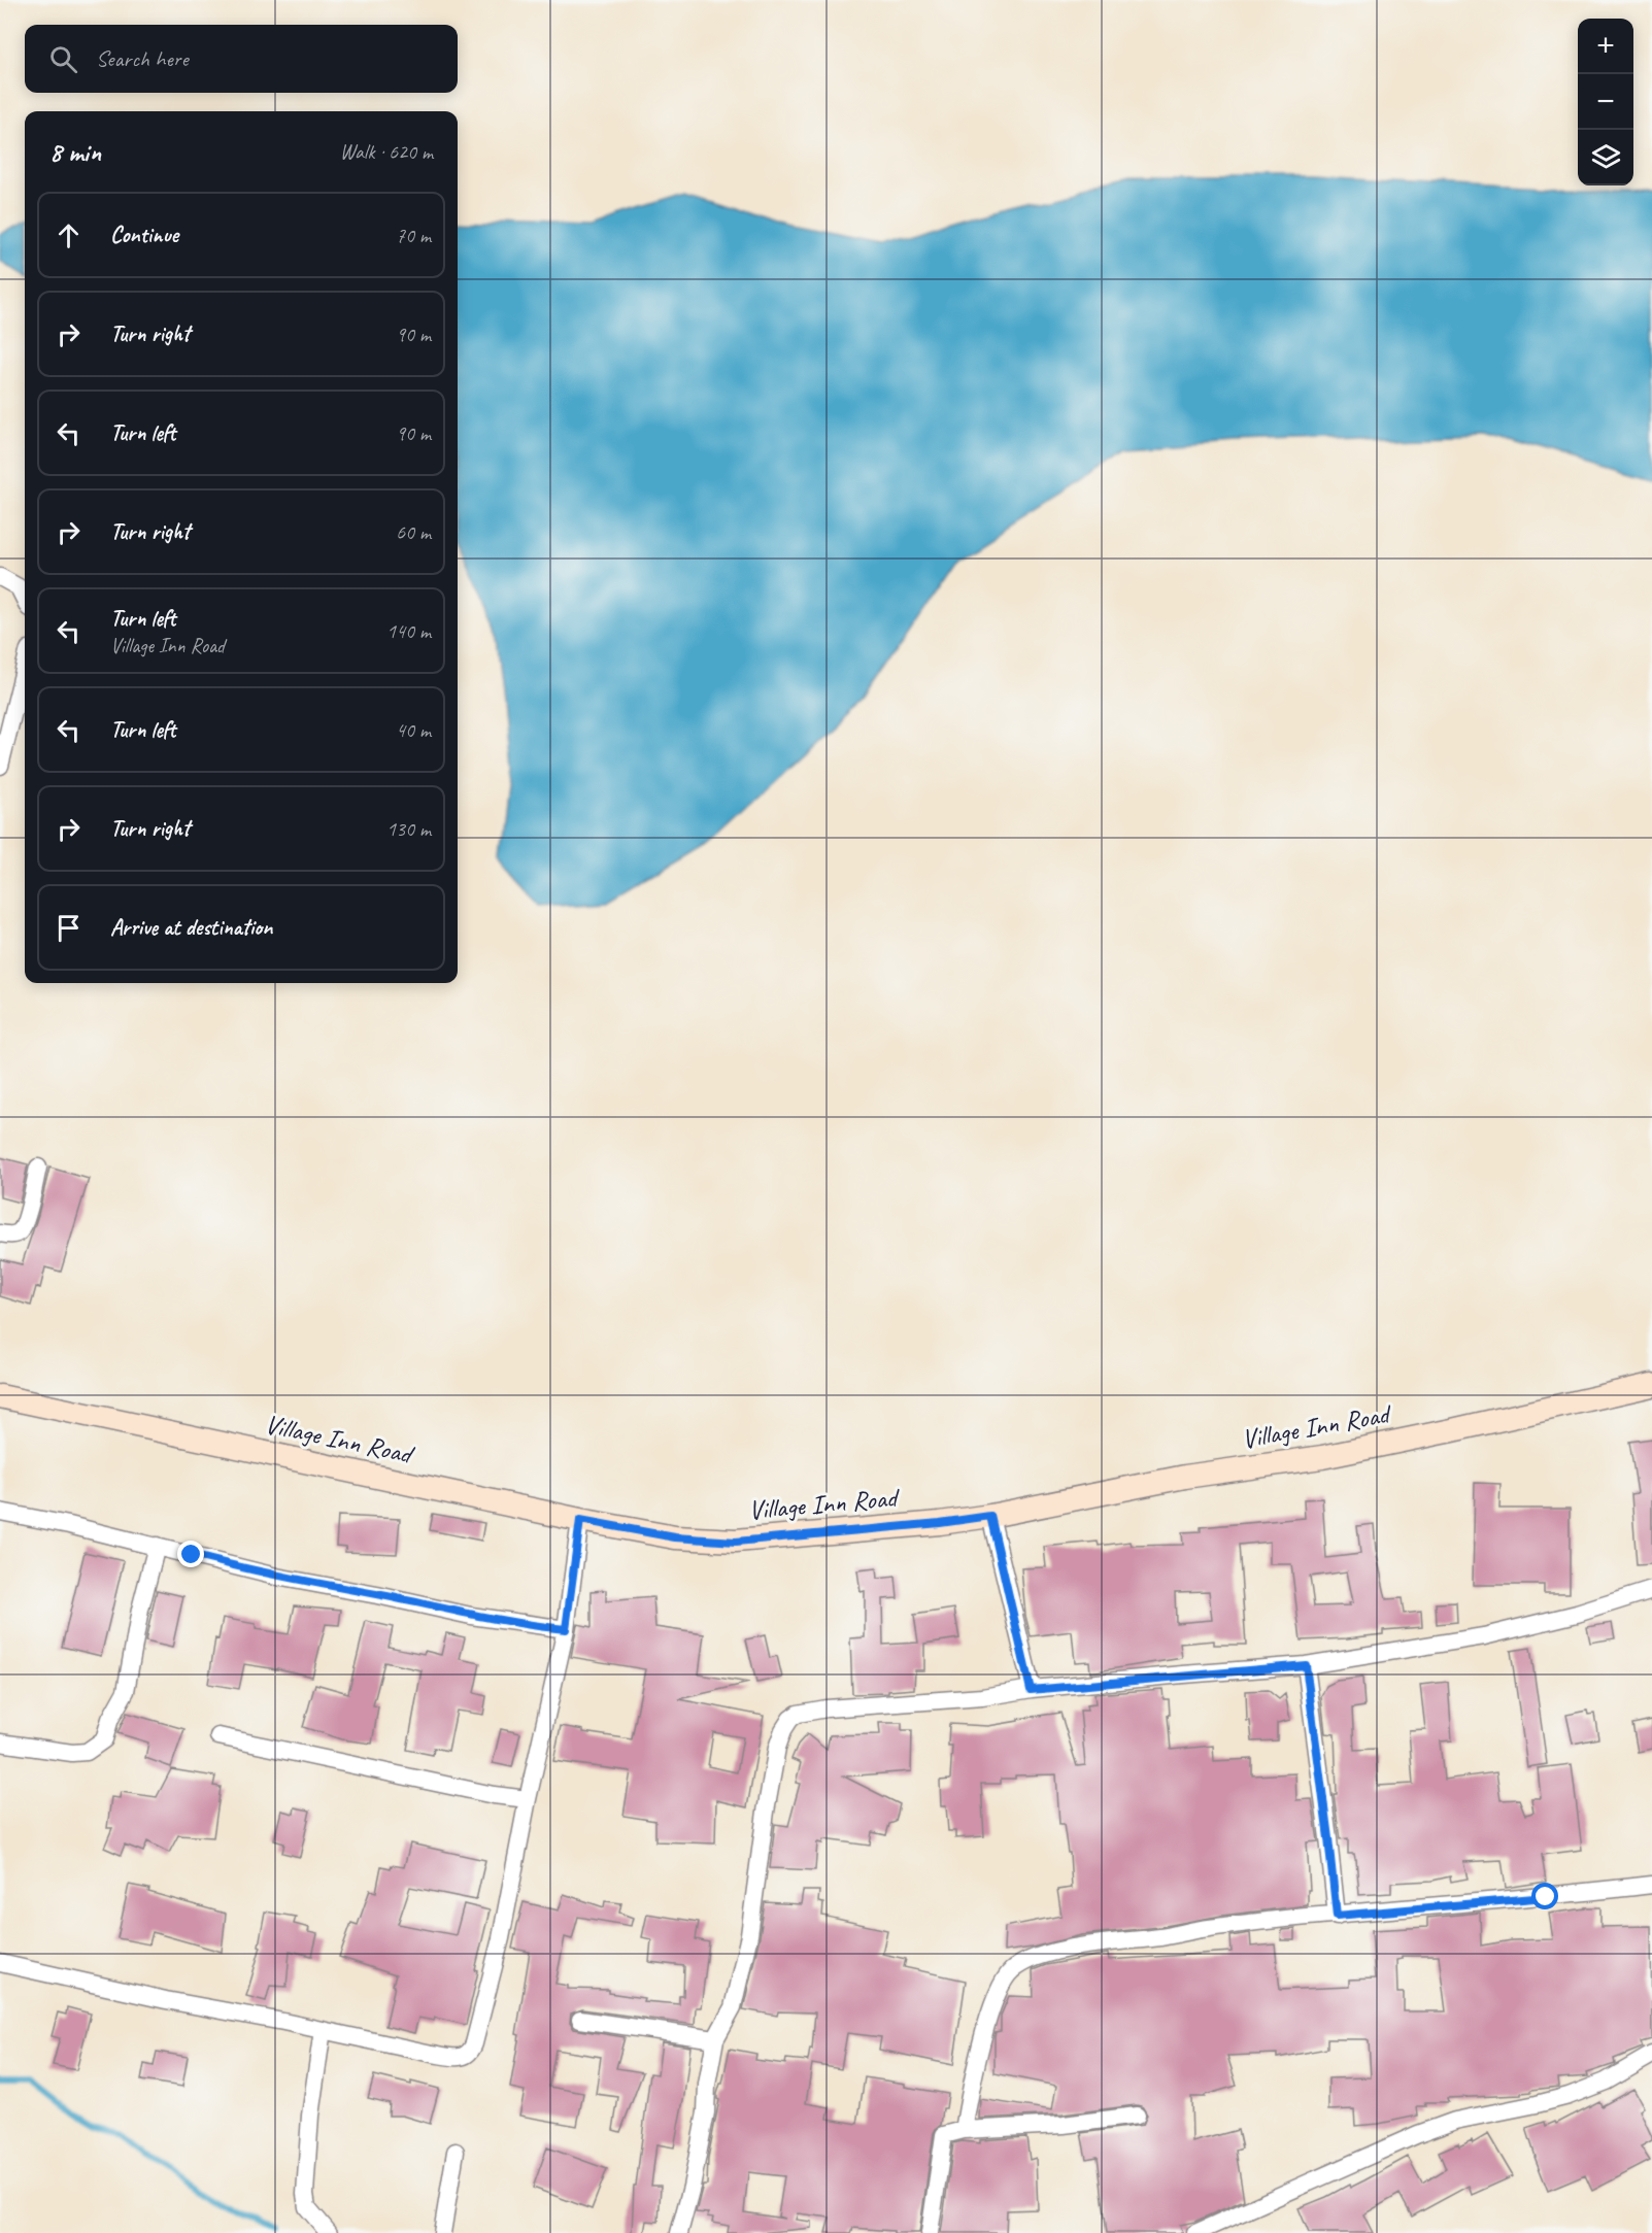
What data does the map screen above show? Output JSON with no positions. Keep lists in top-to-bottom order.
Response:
{
  "streets": {
    "street": ["Village Inn Road"]
  },
  "page": {
    "map_buttons": ["+", "−"],
    "search": "Search here",
    "heading": ["8 min", "Walk · 620 m"],
    "list": [
      ["Continue", "70 m"],
      ["Turn right", "90 m"],
      ["Turn left", "90 m"],
      ["Turn right", "60 m"],
      ["Turn left", "Village Inn Road", "140 m"],
      ["Turn left", "40 m"],
      ["Turn right", "130 m"],
      "Arrive at destination"
    ]
  }
}
